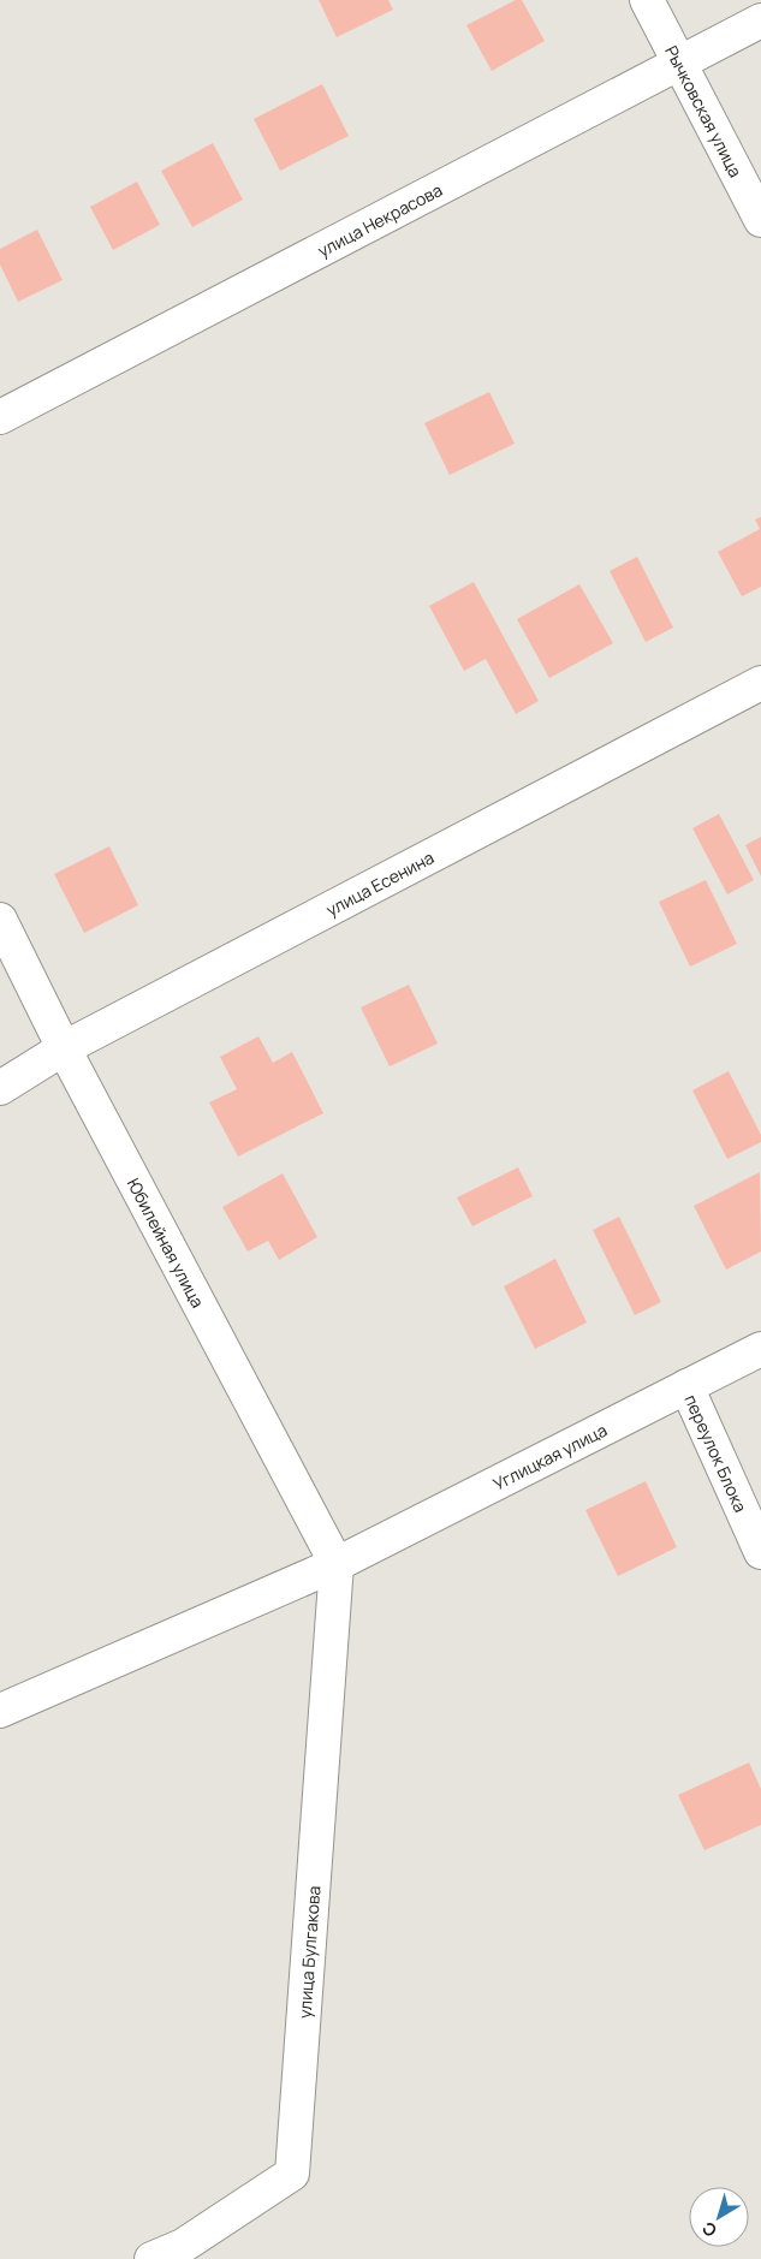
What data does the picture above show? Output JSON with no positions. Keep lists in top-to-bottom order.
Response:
{
  "streets": {
    "street": [
      "Рычковская улица",
      "улица Некрасова",
      "улица Есенина",
      "Юбилейная улица",
      "переулок Блока",
      "Углицкая улица",
      "улица Булгакова"
    ]
  },
  "crossings": [
    ["Рычковская улица", "улица Некрасова"],
    ["улица Есенина", "Юбилейная улица"],
    ["Юбилейная улица", "Углицкая улица"],
    ["Юбилейная улица", "улица Булгакова"],
    ["переулок Блока", "Углицкая улица"],
    ["Углицкая улица", "улица Булгакова"]
  ],
  "north": "bottom left"
}
